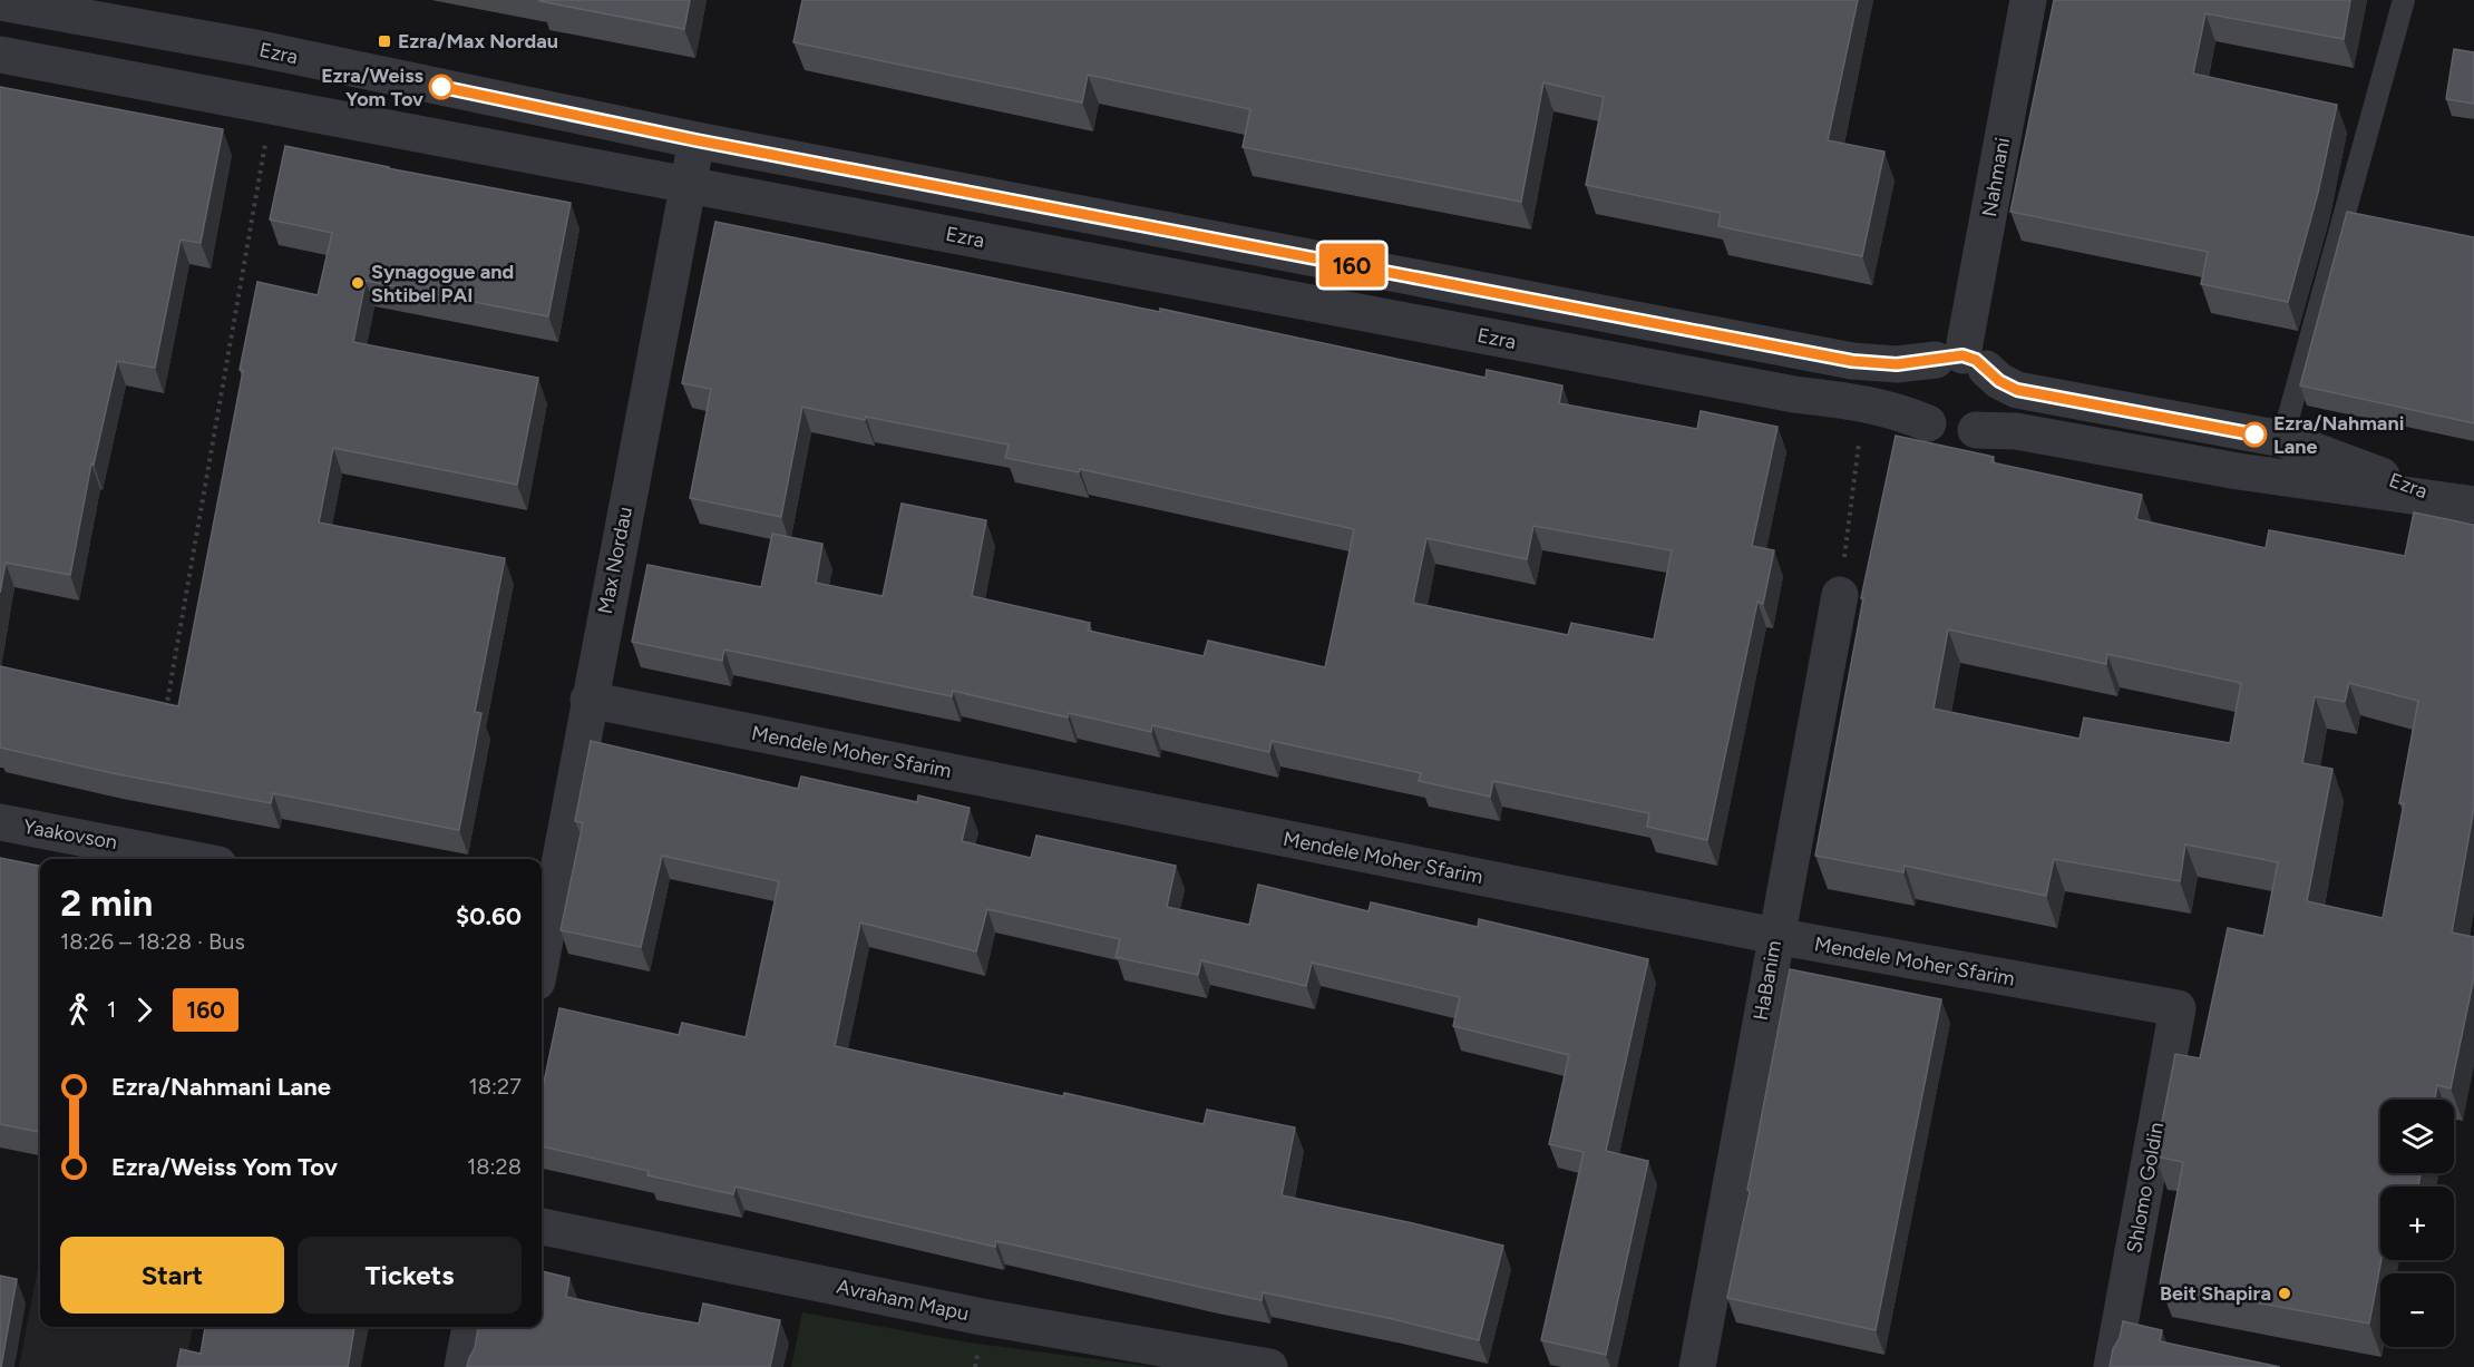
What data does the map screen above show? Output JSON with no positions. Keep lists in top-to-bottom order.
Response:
{
  "streets": {
    "street": [
      "Ezra",
      "Nahmani",
      "Max Nordau",
      "Mendele Moher Sfarim",
      "Yaakovson",
      "HaBanim",
      "Shlomo Goldin",
      "Avraham Mapu"
    ]
  },
  "crossings": [
    ["Ezra", "Nahmani"],
    ["Ezra", "Max Nordau"],
    ["Max Nordau", "Mendele Moher Sfarim"],
    ["Mendele Moher Sfarim", "HaBanim"],
    ["Mendele Moher Sfarim", "Shlomo Goldin"]
  ],
  "places": {
    "transit": ["Ezra/Max Nordau"],
    "other": [
      "Ezra/Weiss Yom Tov",
      "Synagogue and Shtibel PAI",
      "Ezra/Nahmani Lane",
      "Beit Shapira"
    ]
  },
  "lines": ["bus line 160"],
  "page": {
    "on_map": "160",
    "heading": ["2 min", "18:26 – 18:28 · Bus", "$0.60"],
    "legs": ["1", "160"],
    "list": [
      {
        "name": "Ezra/Nahmani Lane",
        "value": "18:27"
      },
      {
        "name": "Ezra/Weiss Yom Tov",
        "value": "18:28"
      }
    ],
    "map_buttons": ["+", "−"],
    "buttons": ["Start", "Tickets"]
  }
}
